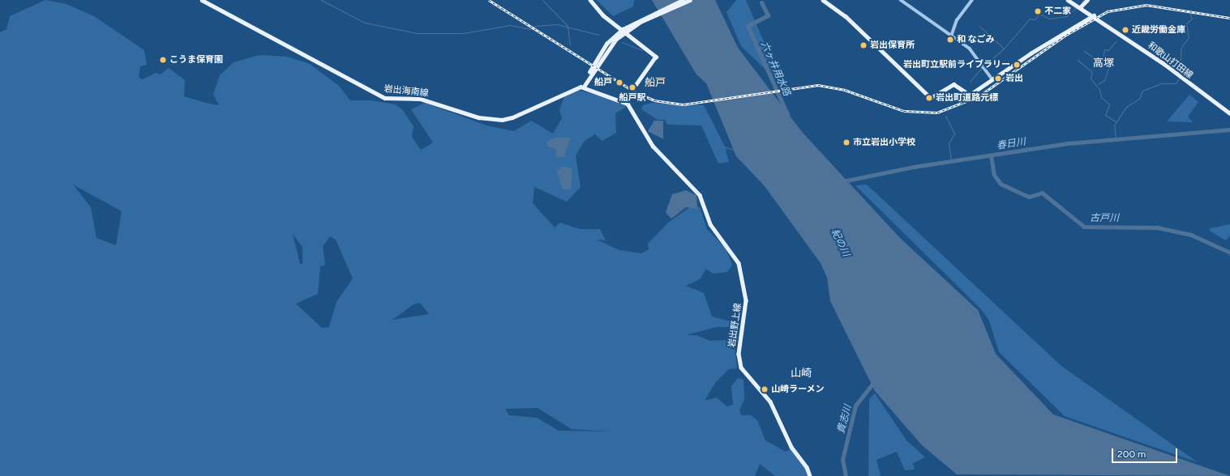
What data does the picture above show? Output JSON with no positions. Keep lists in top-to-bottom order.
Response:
{
  "streets": {
    "main road": ["和歌山打田線", "岩出海南線", "岩出野上線"]
  },
  "crossings": [
    ["岩出海南線", "岩出野上線"]
  ],
  "districts": ["高塚", "船戸", "山崎"],
  "water": [
    "六ヶ井用水路",
    "春日川",
    "古戸川",
    "紀の川",
    "貴志川"
  ],
  "places": [
    "不二家",
    "近畿労働金庫",
    "和 なごみ",
    "岩出保育所",
    "こうま保育園",
    "岩出町立駅前ライブラリー",
    "岩出",
    "船戸",
    "船戸駅",
    "岩出町道路元標",
    "市立岩出小学校",
    "山崎ラーメン"
  ],
  "scale_bar": "200 m"
}
